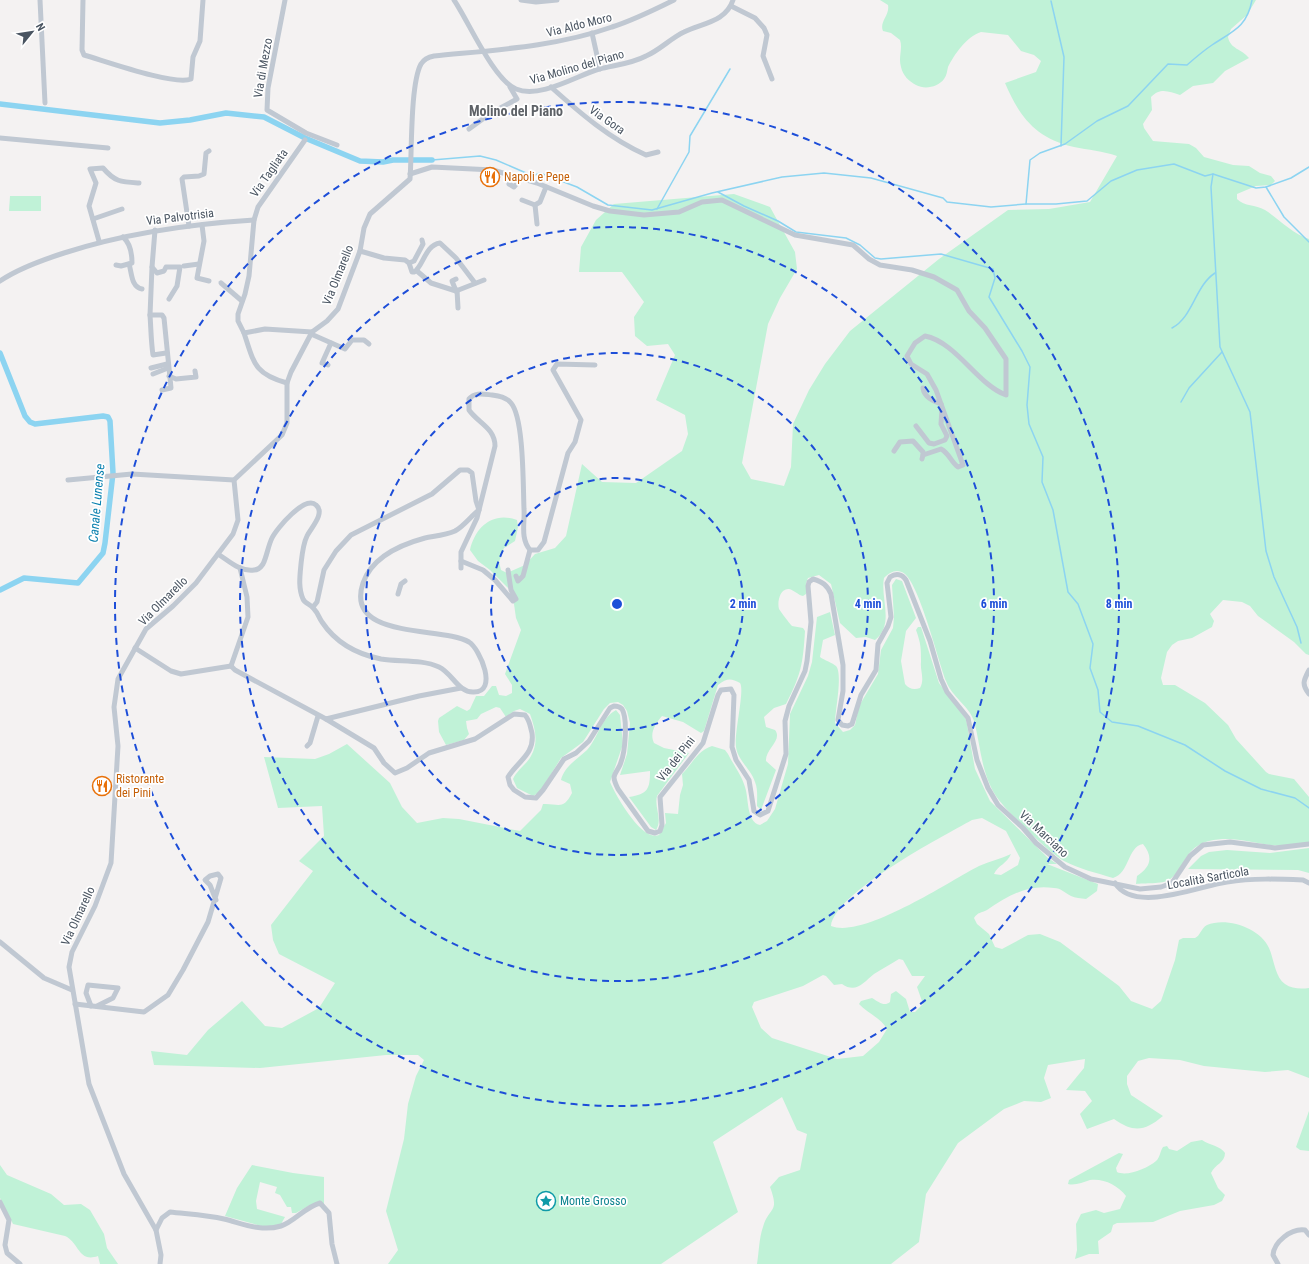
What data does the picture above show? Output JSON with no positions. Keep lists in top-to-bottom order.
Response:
{
  "streets": {
    "street": [
      "Via Aldo Moro",
      "Via Molino del Piano",
      "Via di Mezzo",
      "Via Gora",
      "Via Tagliata",
      "Via Palvotrisia",
      "Via Olmarello",
      "Via dei Pini",
      "Via Marciano",
      "Località Sarticola"
    ]
  },
  "crossings": [
    ["Via Aldo Moro", "Via Molino del Piano"],
    ["Via Aldo Moro", "Via Olmarello"],
    ["Via Molino del Piano", "Via Gora"],
    ["Via Molino del Piano", "Via Olmarello"],
    ["Via Tagliata", "Via Palvotrisia"],
    ["Via dei Pini", "Via Marciano"],
    ["Via Marciano", "Località Sarticola"]
  ],
  "districts": ["Molino del Piano"],
  "water": ["Canale Lunense"],
  "places": {
    "restaurant": ["Napoli e Pepe", "Ristorante dei Pini"],
    "place": ["Monte Grosso"]
  },
  "north": "top right",
  "rings": [
    "2 min",
    "4 min",
    "6 min",
    "8 min"
  ]
}
